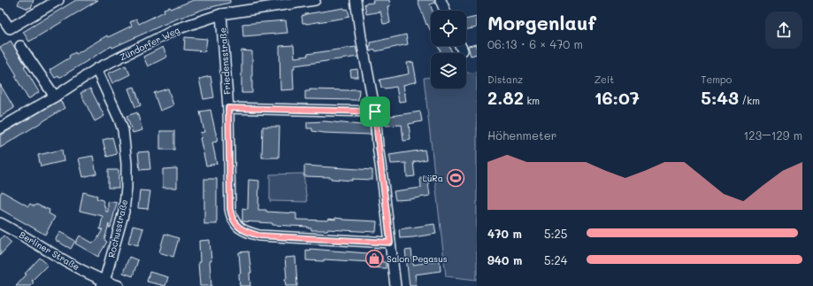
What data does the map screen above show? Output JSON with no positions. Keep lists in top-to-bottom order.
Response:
{
  "streets": {
    "street": [
      "Zündorfer Weg",
      "Friedensstraße",
      "Rochusstraße",
      "Berliner Straße"
    ]
  },
  "crossings": [
    ["Zündorfer Weg", "Friedensstraße"],
    ["Zündorfer Weg", "Rochusstraße"],
    ["Rochusstraße", "Berliner Straße"]
  ],
  "places": {
    "sports": ["LüRa"],
    "shop": ["Salon Pegasus"]
  },
  "page": {
    "heading": ["Morgenlauf", "06:13 · 6 × 470 m"],
    "stats": [
      ["Distanz", "2.82 km"],
      ["Zeit", "16:07"],
      ["Tempo", "5:43 /km"]
    ],
    "chart": ["Höhenmeter", "123–129 m"],
    "list": [
      {
        "name": "470 m",
        "note": "5:25"
      },
      {
        "name": "940 m",
        "note": "5:24"
      }
    ]
  }
}
